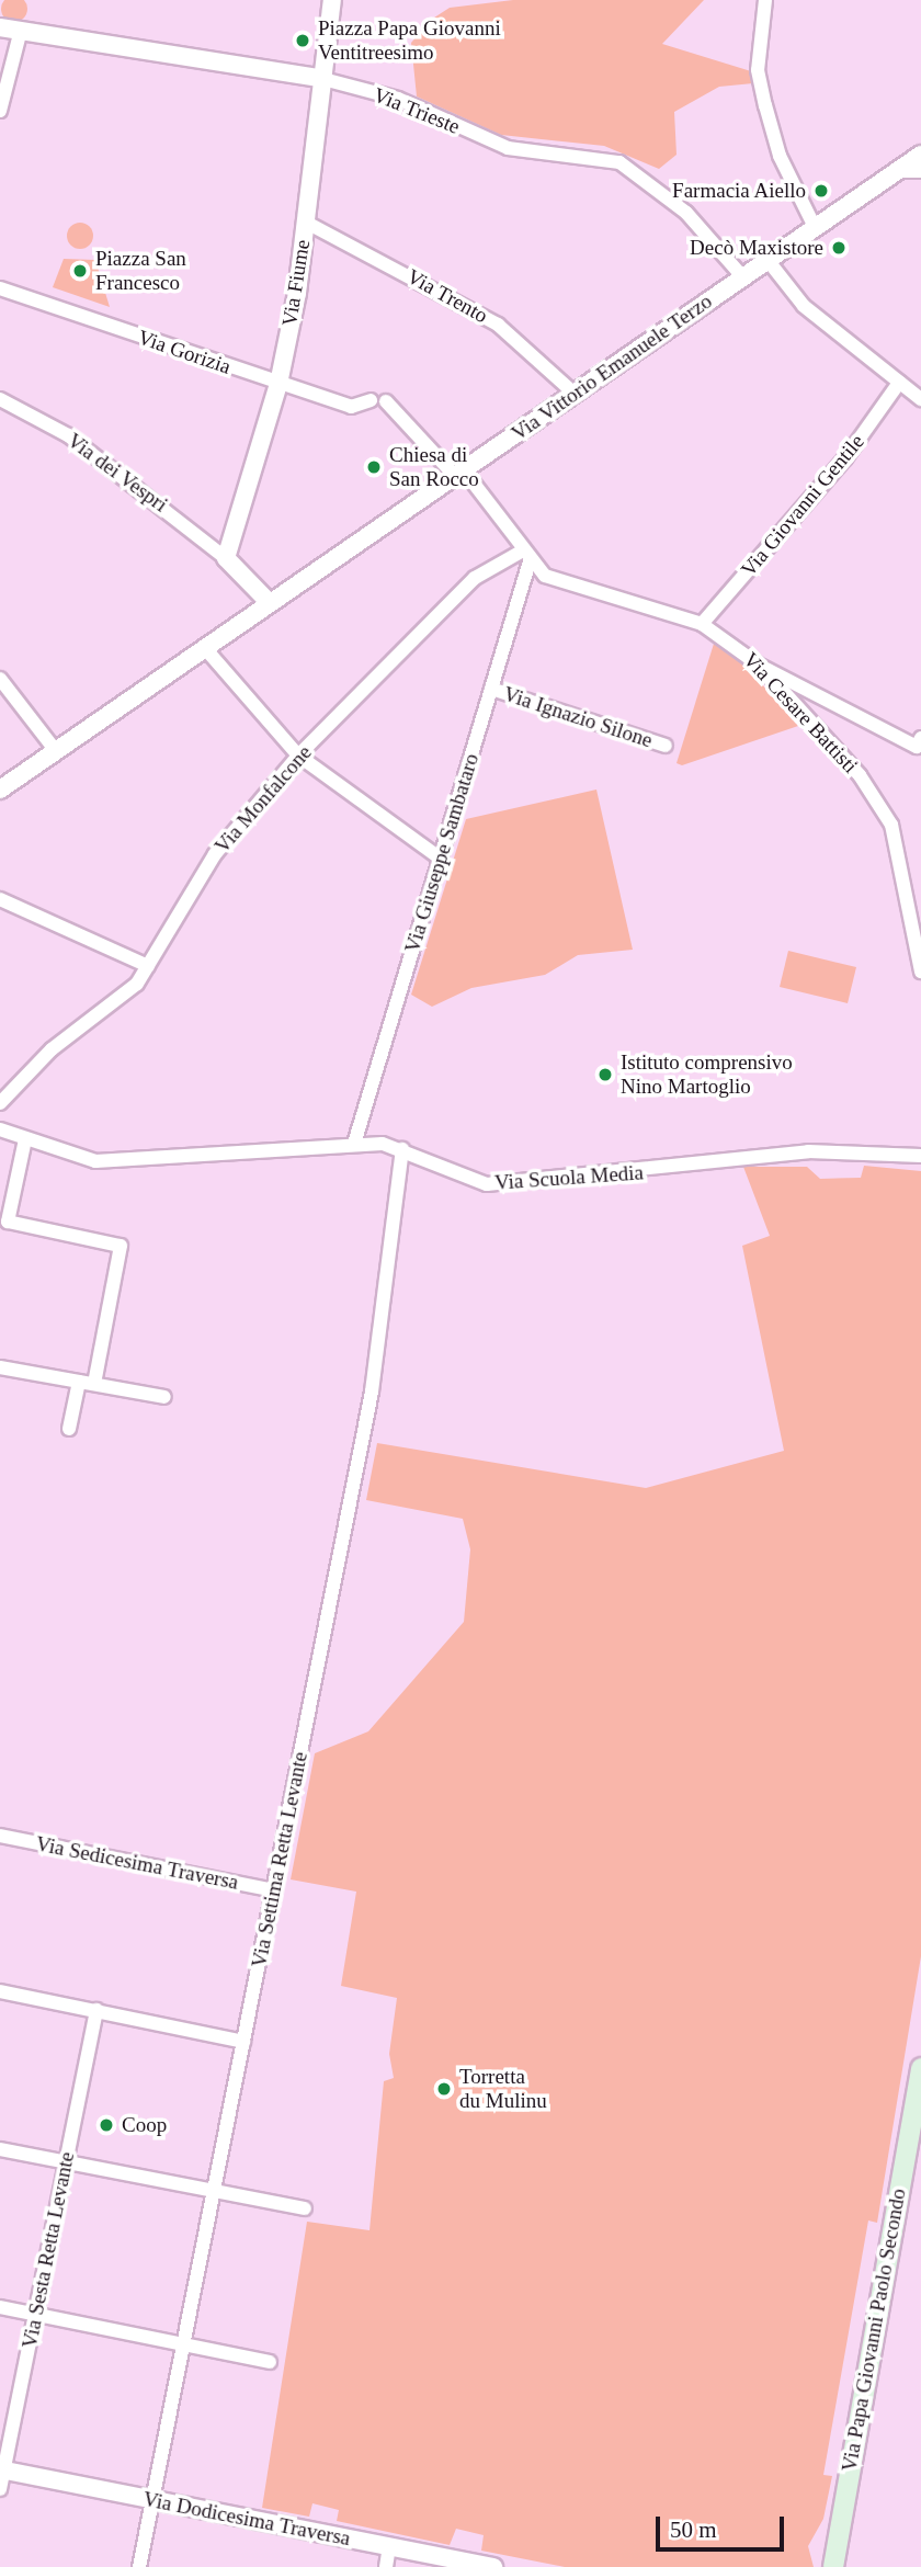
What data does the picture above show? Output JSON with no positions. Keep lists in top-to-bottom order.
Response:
{
  "streets": {
    "main road": ["Via Papa Giovanni Paolo Secondo"],
    "street": [
      "Via Trieste",
      "Via Fiume",
      "Via Trento",
      "Via Gorizia",
      "Via Vittorio Emanuele Terzo",
      "Via dei Vespri",
      "Via Giovanni Gentile",
      "Via Cesare Battisti",
      "Via Ignazio Silone",
      "Via Monfalcone",
      "Via Giuseppe Sambataro",
      "Via Scuola Media",
      "Via Settima Retta Levante",
      "Via Sedicesima Traversa",
      "Via Sesta Retta Levante",
      "Via Dodicesima Traversa"
    ]
  },
  "crossings": [
    ["Via Trieste", "Via Fiume"],
    ["Via Trieste", "Via Vittorio Emanuele Terzo"],
    ["Via Fiume", "Via Trento"],
    ["Via Fiume", "Via Gorizia"],
    ["Via Fiume", "Via dei Vespri"],
    ["Via Trento", "Via Vittorio Emanuele Terzo"],
    ["Via Vittorio Emanuele Terzo", "Via Cesare Battisti"],
    ["Via Giovanni Gentile", "Via Cesare Battisti"],
    ["Via Cesare Battisti", "Via Monfalcone"],
    ["Via Cesare Battisti", "Via Giuseppe Sambataro"],
    ["Via Ignazio Silone", "Via Giuseppe Sambataro"],
    ["Via Monfalcone", "Via Giuseppe Sambataro"],
    ["Via Giuseppe Sambataro", "Via Scuola Media"],
    ["Via Scuola Media", "Via Settima Retta Levante"],
    ["Via Settima Retta Levante", "Via Sedicesima Traversa"],
    ["Via Settima Retta Levante", "Via Dodicesima Traversa"],
    ["Via Sesta Retta Levante", "Via Dodicesima Traversa"]
  ],
  "places": [
    "Piazza Papa Giovanni Ventitreesimo",
    "Farmacia Aiello",
    "Decò Maxistore",
    "Piazza San Francesco",
    "Chiesa di San Rocco",
    "Istituto comprensivo Nino Martoglio",
    "Torretta du Mulinu",
    "Coop"
  ],
  "scale_bar": "50 m"
}
